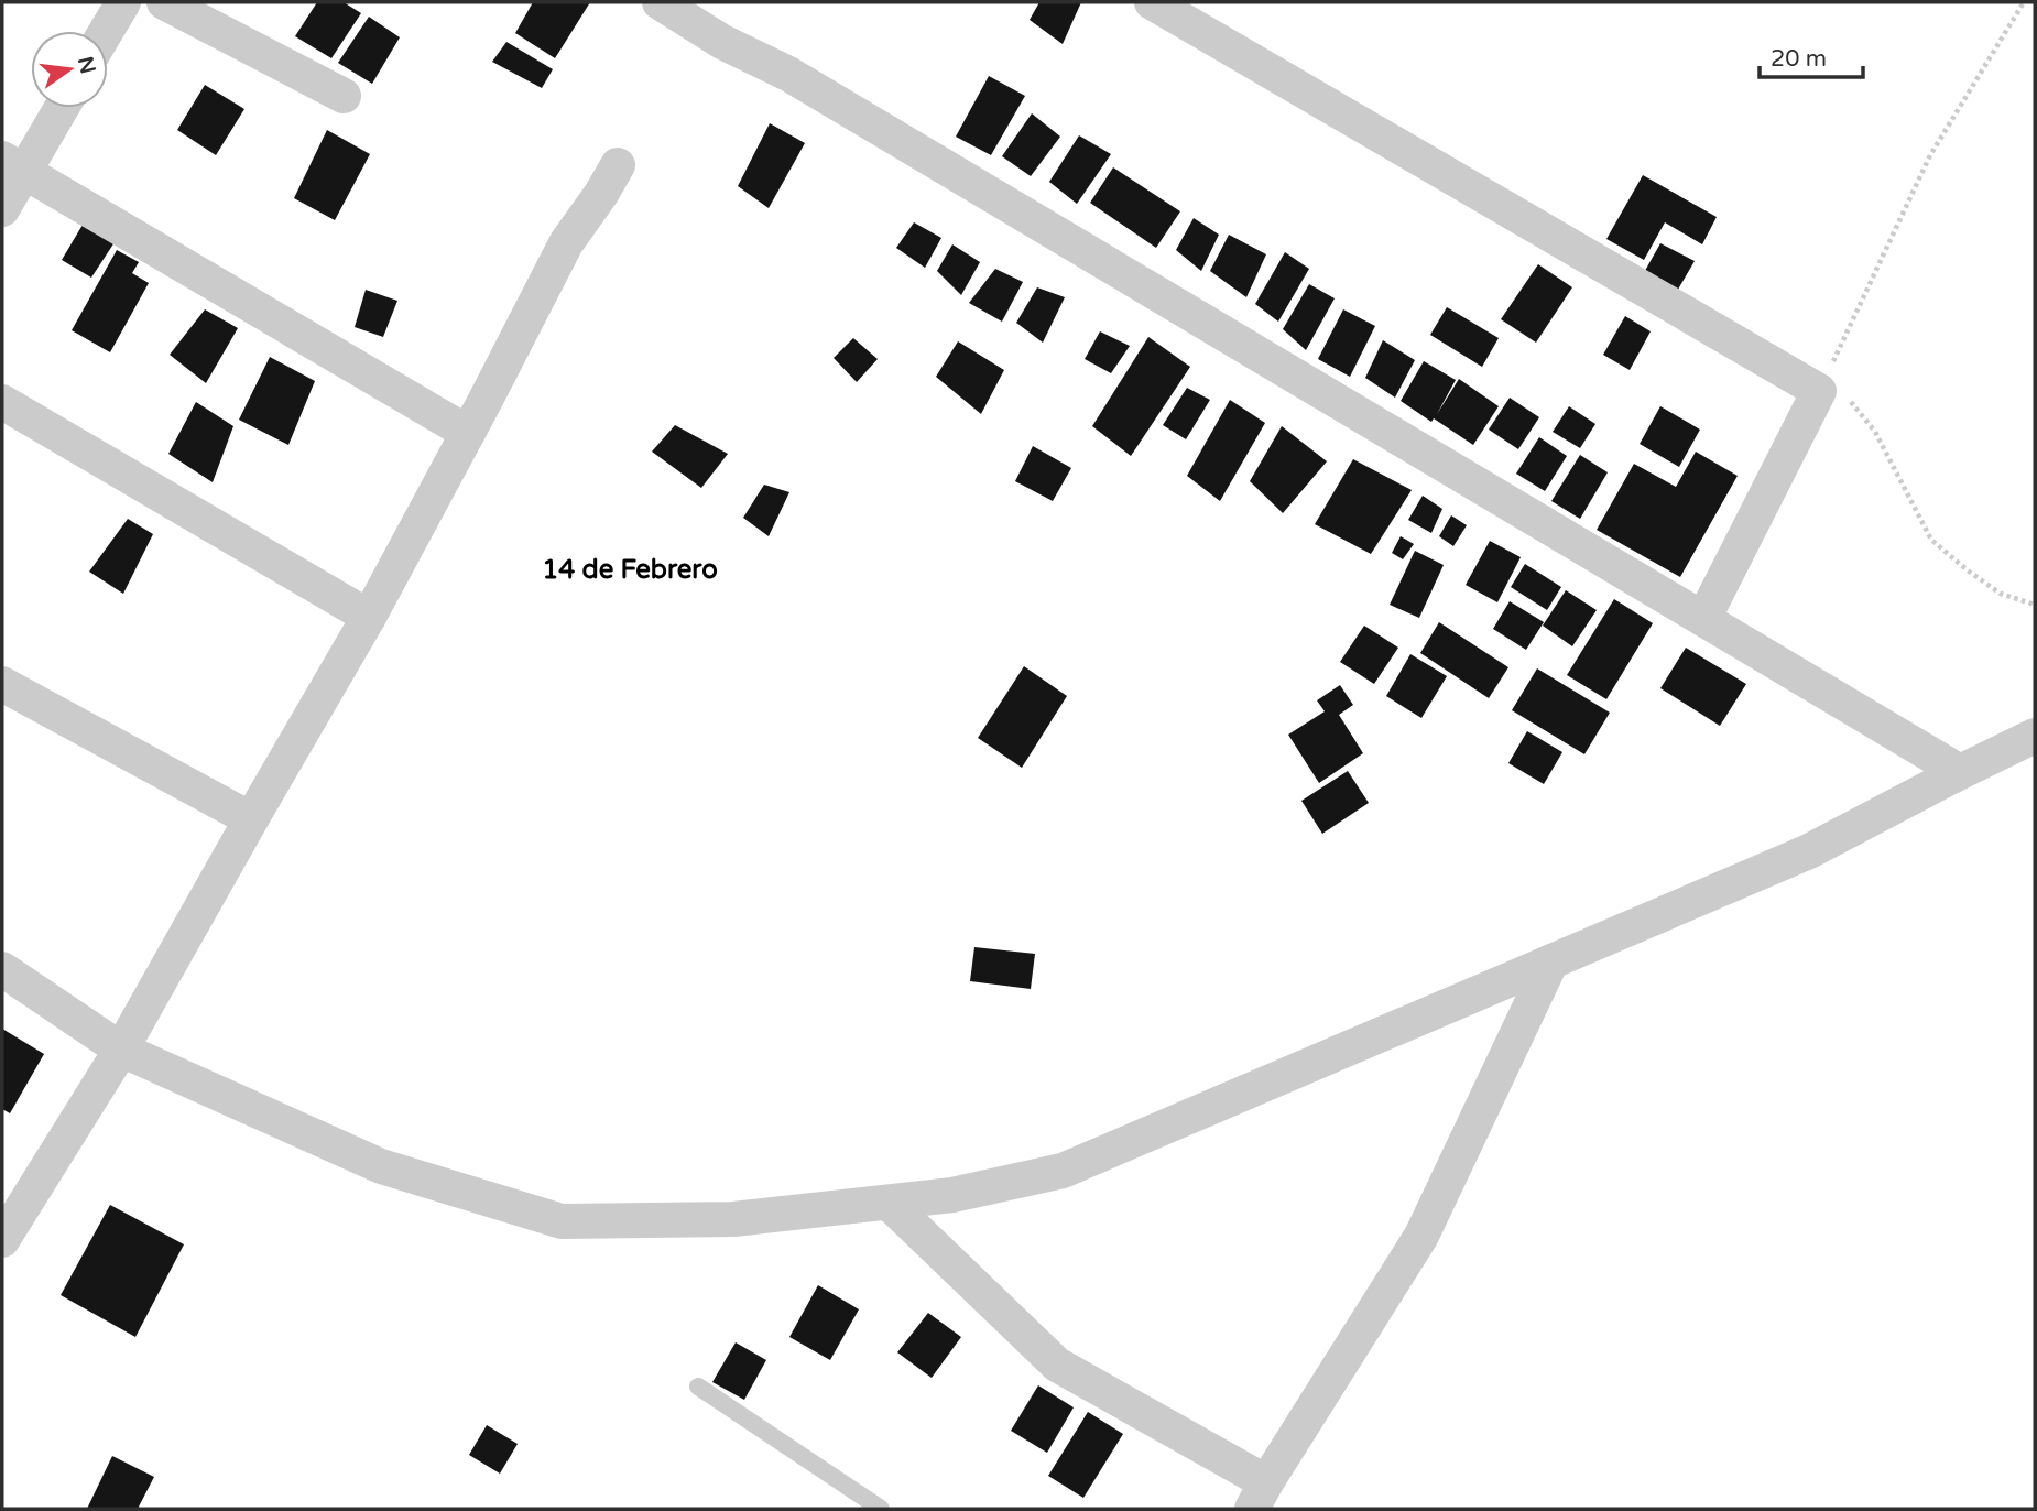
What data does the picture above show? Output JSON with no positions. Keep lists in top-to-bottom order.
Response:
{
  "districts": ["14 de Febrero"],
  "scale_bar": "20 m",
  "north": "right"
}
